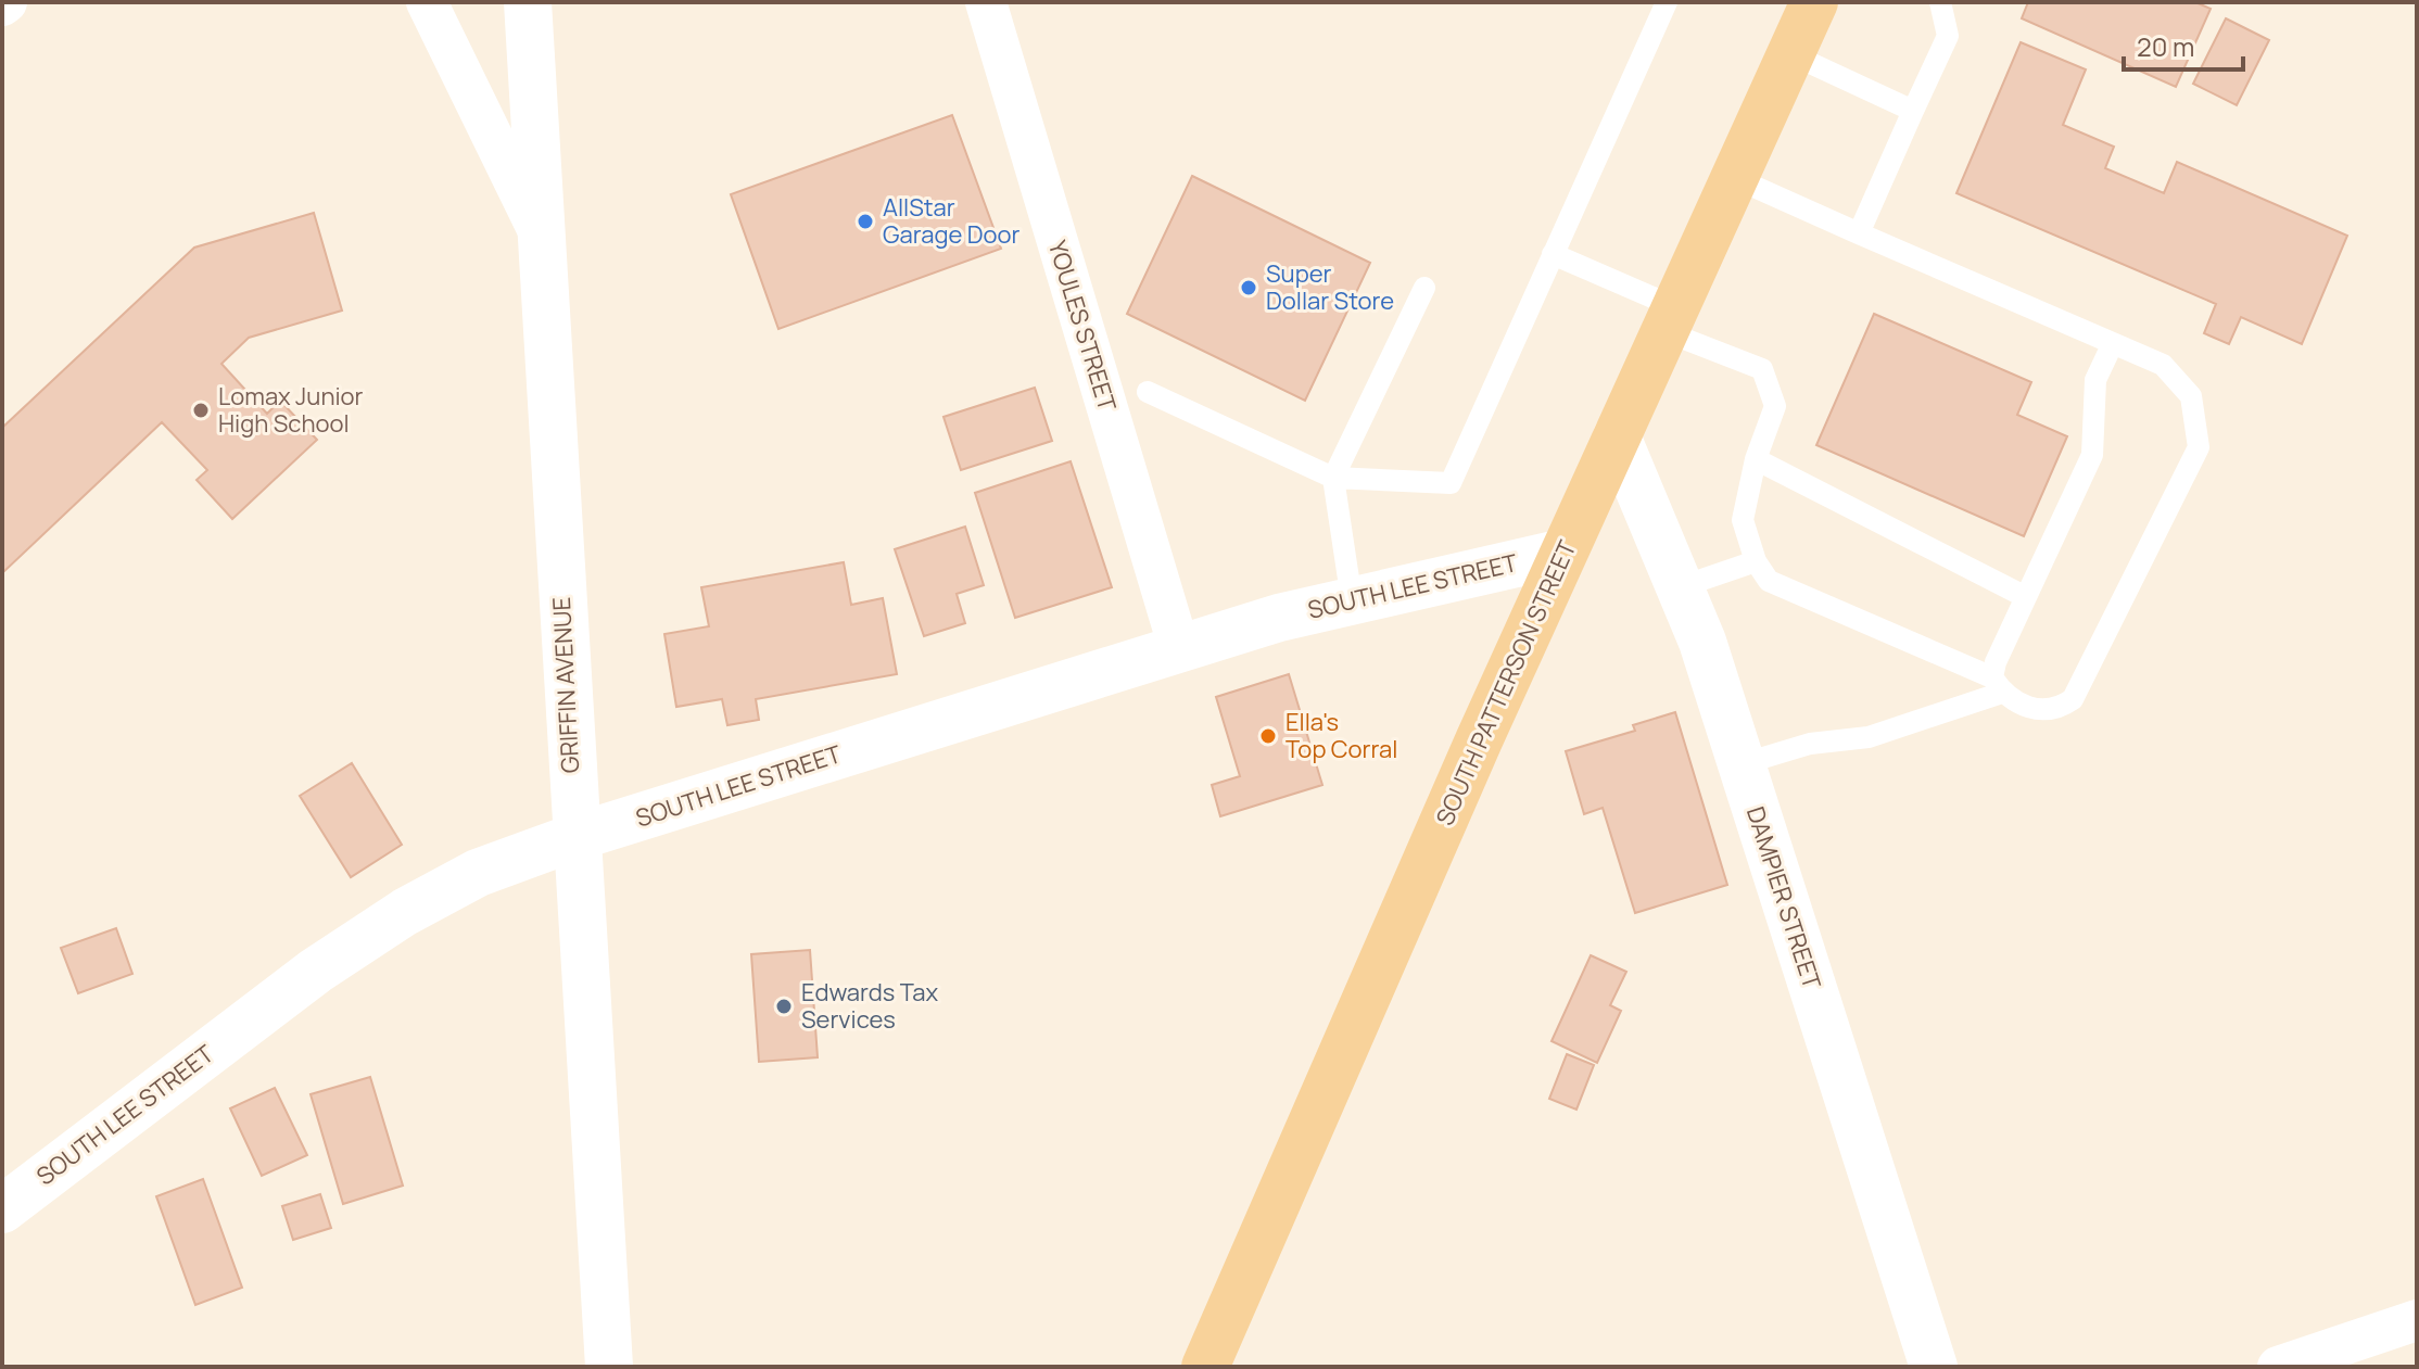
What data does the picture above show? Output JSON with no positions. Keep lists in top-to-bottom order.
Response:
{
  "streets": {
    "main road": [
      "SOUTH LEE STREET",
      "SOUTH PATTERSON STREET",
      "GRIFFIN AVENUE",
      "DAMPIER STREET"
    ],
    "street": ["YOULES STREET"]
  },
  "crossings": [
    ["YOULES STREET", "SOUTH LEE STREET"],
    ["SOUTH LEE STREET", "SOUTH PATTERSON STREET"],
    ["SOUTH LEE STREET", "GRIFFIN AVENUE"],
    ["SOUTH PATTERSON STREET", "DAMPIER STREET"]
  ],
  "places": [
    "AllStar Garage Door",
    "Super Dollar Store",
    "Lomax Junior High School",
    "Ella's Top Corral",
    "Edwards Tax Services"
  ],
  "scale_bar": "20 m"
}
